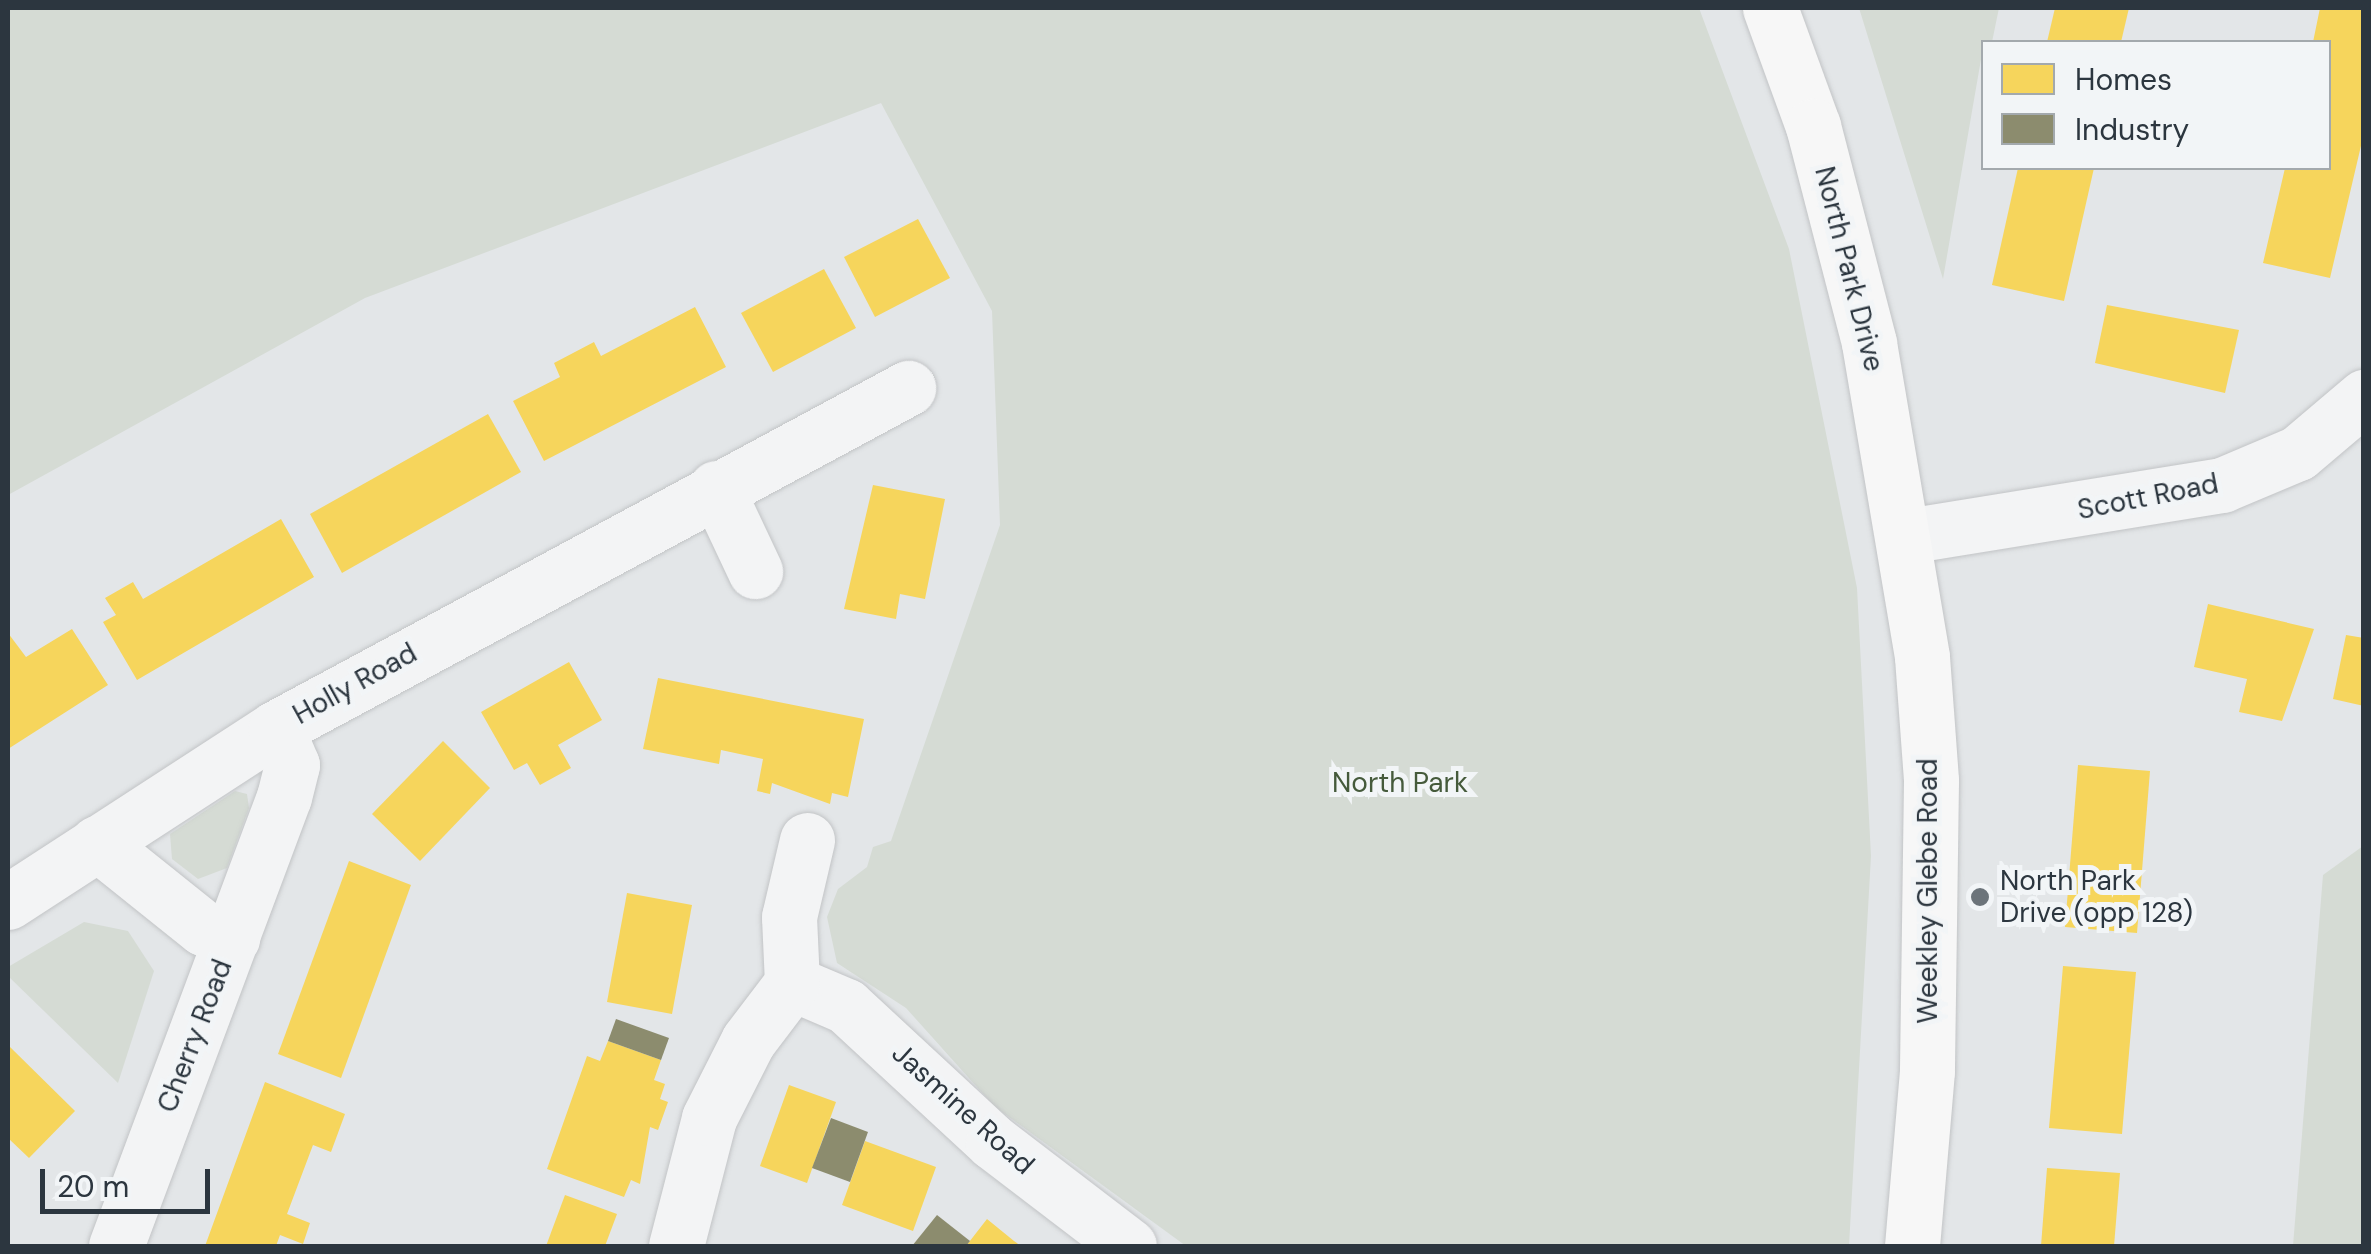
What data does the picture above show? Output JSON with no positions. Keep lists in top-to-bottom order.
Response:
{
  "streets": {
    "street": [
      "North Park Drive",
      "Scott Road",
      "Holly Road",
      "Weekley Glebe Road",
      "Cherry Road",
      "Jasmine Road"
    ]
  },
  "crossings": [
    ["North Park Drive", "Scott Road"],
    ["North Park Drive", "Weekley Glebe Road"],
    ["Scott Road", "Weekley Glebe Road"],
    ["Holly Road", "Cherry Road"]
  ],
  "parks": ["North Park"],
  "places": ["North Park Drive (opp 128)"],
  "legend": ["Homes", "Industry"],
  "scale_bar": "20 m"
}
